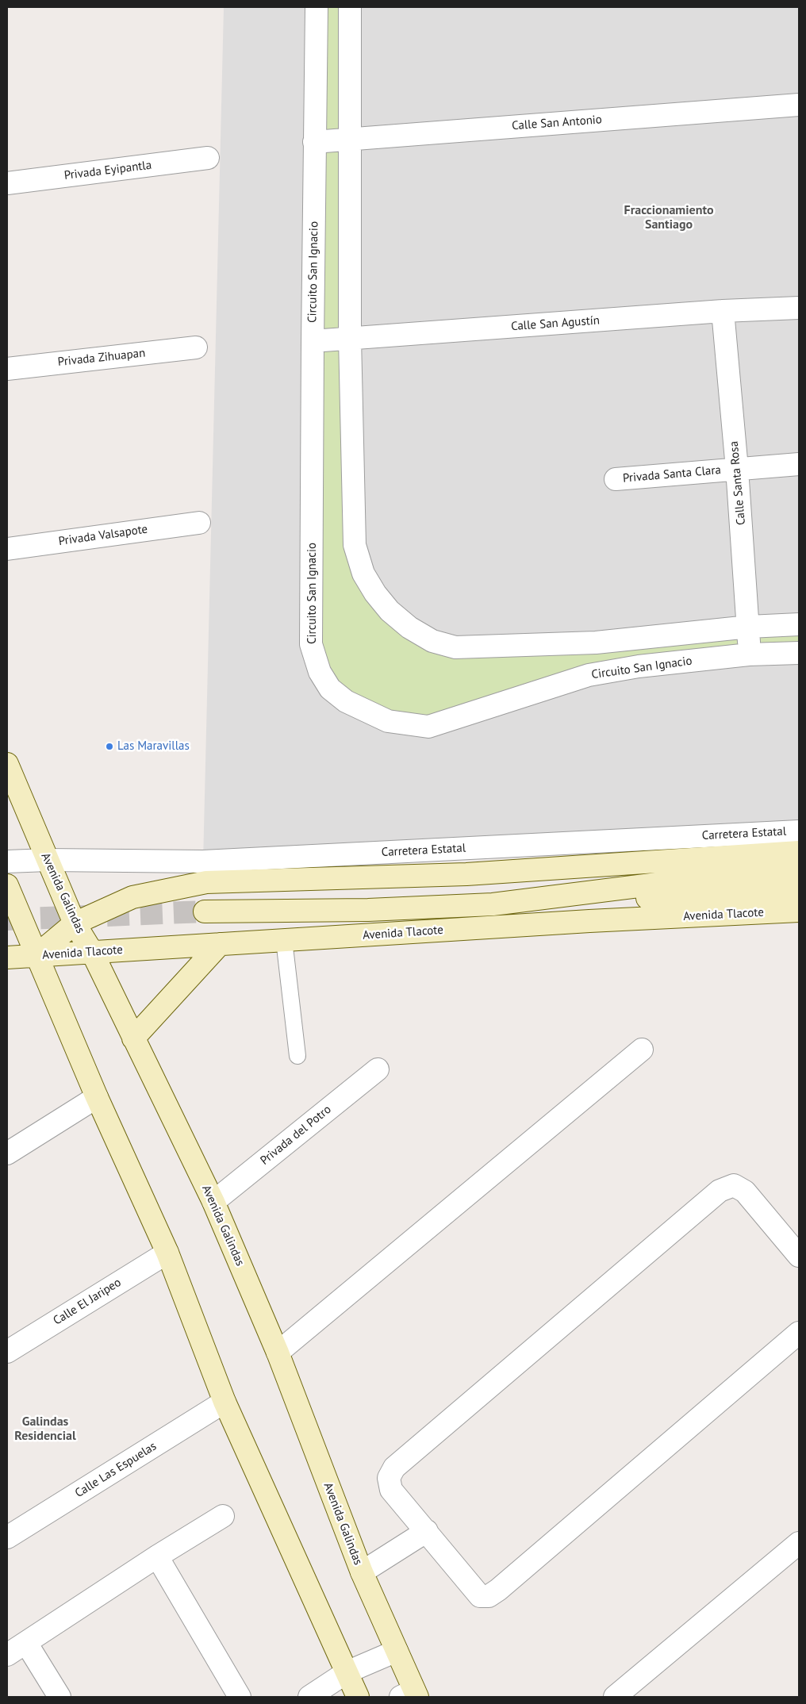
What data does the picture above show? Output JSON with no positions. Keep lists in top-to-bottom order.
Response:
{
  "streets": {
    "main road": ["Avenida Galindas", "Avenida Tlacote"],
    "street": [
      "Calle San Antonio",
      "Privada Eyipantla",
      "Circuito San Ignacio",
      "Calle San Agustín",
      "Privada Zihuapan",
      "Privada Santa Clara",
      "Calle Santa Rosa",
      "Privada Valsapote",
      "Carretera Estatal",
      "Privada del Potro",
      "Calle El Jaripeo",
      "Calle Las Espuelas"
    ]
  },
  "crossings": [
    ["Calle San Antonio", "Circuito San Ignacio"],
    ["Circuito San Ignacio", "Calle San Agustín"],
    ["Circuito San Ignacio", "Calle Santa Rosa"],
    ["Calle San Agustín", "Calle Santa Rosa"],
    ["Privada Santa Clara", "Calle Santa Rosa"],
    ["Carretera Estatal", "Avenida Galindas"],
    ["Avenida Galindas", "Avenida Tlacote"],
    ["Avenida Galindas", "Privada del Potro"]
  ],
  "districts": ["Fraccionamiento Santiago", "Galindas Residencial"],
  "places": ["Las Maravillas"]
}
